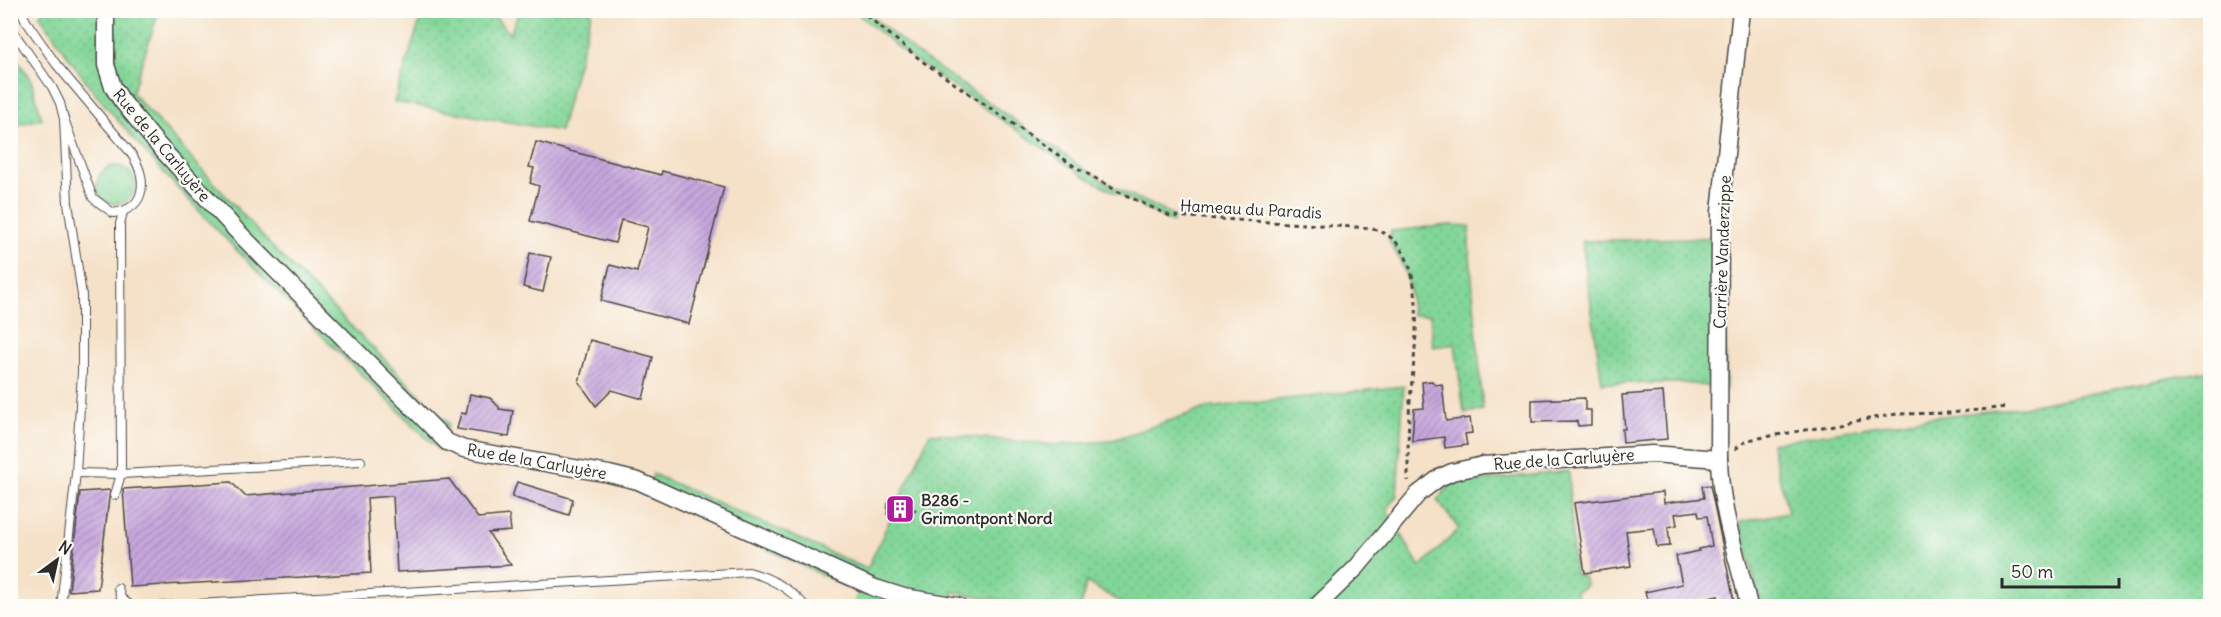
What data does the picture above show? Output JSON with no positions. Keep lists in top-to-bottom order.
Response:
{
  "streets": {
    "street": ["Rue de la Carluyère", "Carrière Vanderzippe"],
    "path": ["Hameau du Paradis"]
  },
  "crossings": [
    ["Rue de la Carluyère", "Hameau du Paradis"],
    ["Rue de la Carluyère", "Carrière Vanderzippe"]
  ],
  "places": {
    "building": ["B286 - Grimontpont Nord"]
  },
  "scale_bar": "50 m",
  "north": "top right"
}
